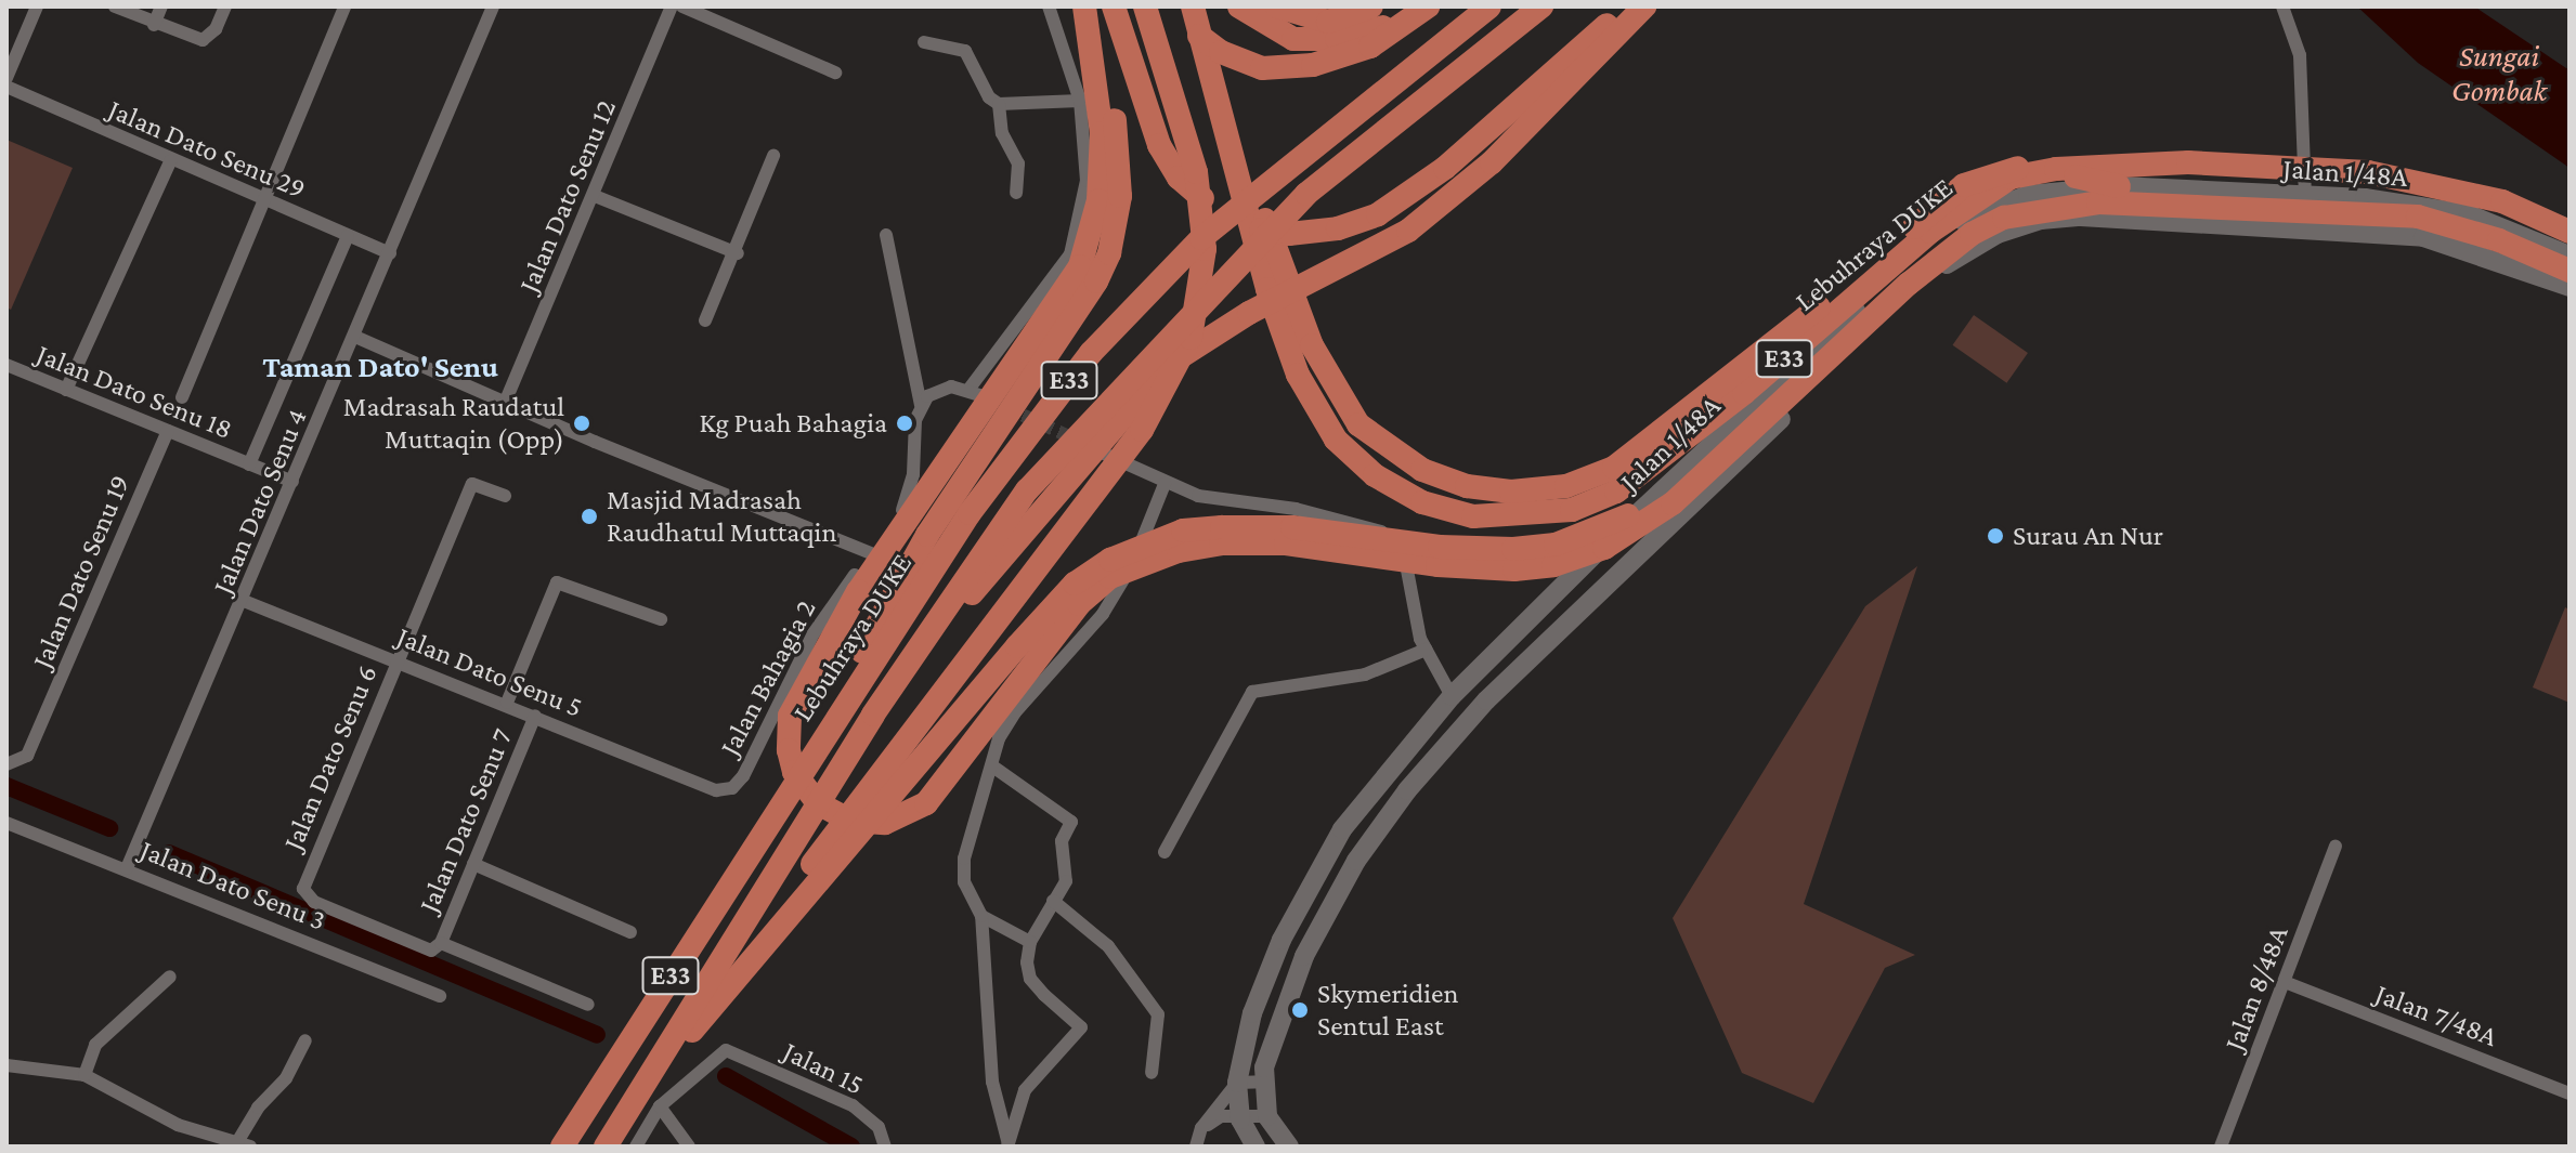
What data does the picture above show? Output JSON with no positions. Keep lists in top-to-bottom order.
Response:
{
  "streets": {
    "highway": ["Lebuhraya DUKE", "E33"],
    "main road": ["Jalan 1/48A"],
    "street": [
      "Jalan Dato Senu 29",
      "Jalan Dato Senu 12",
      "Jalan Dato Senu 18",
      "Jalan Dato Senu 4",
      "Jalan Dato Senu 19",
      "Jalan Dato Senu 5",
      "Jalan Bahagia 2",
      "Jalan Dato Senu 6",
      "Jalan Dato Senu 7",
      "Jalan Dato Senu 3",
      "Jalan 8/48A",
      "Jalan 7/48A",
      "Jalan 15"
    ]
  },
  "crossings": [
    ["Jalan Dato Senu 29", "Jalan Dato Senu 4"],
    ["Jalan Dato Senu 18", "Jalan Dato Senu 4"],
    ["Jalan Dato Senu 18", "Jalan Dato Senu 19"],
    ["Jalan Dato Senu 4", "Jalan Dato Senu 5"],
    ["Jalan Dato Senu 4", "Jalan Dato Senu 3"],
    ["Jalan Dato Senu 5", "Jalan Bahagia 2"],
    ["Jalan Dato Senu 5", "Jalan Dato Senu 6"],
    ["Jalan Dato Senu 5", "Jalan Dato Senu 7"],
    ["Jalan Dato Senu 6", "Jalan Dato Senu 7"],
    ["Jalan 8/48A", "Jalan 7/48A"]
  ],
  "districts": ["Taman Dato' Senu"],
  "water": ["Sungai Gombak"],
  "places": [
    "Madrasah Raudatul Muttaqin (Opp)",
    "Kg Puah Bahagia",
    "Masjid Madrasah Raudhatul Muttaqin",
    "Surau An Nur",
    "Skymeridien Sentul East"
  ]
}
